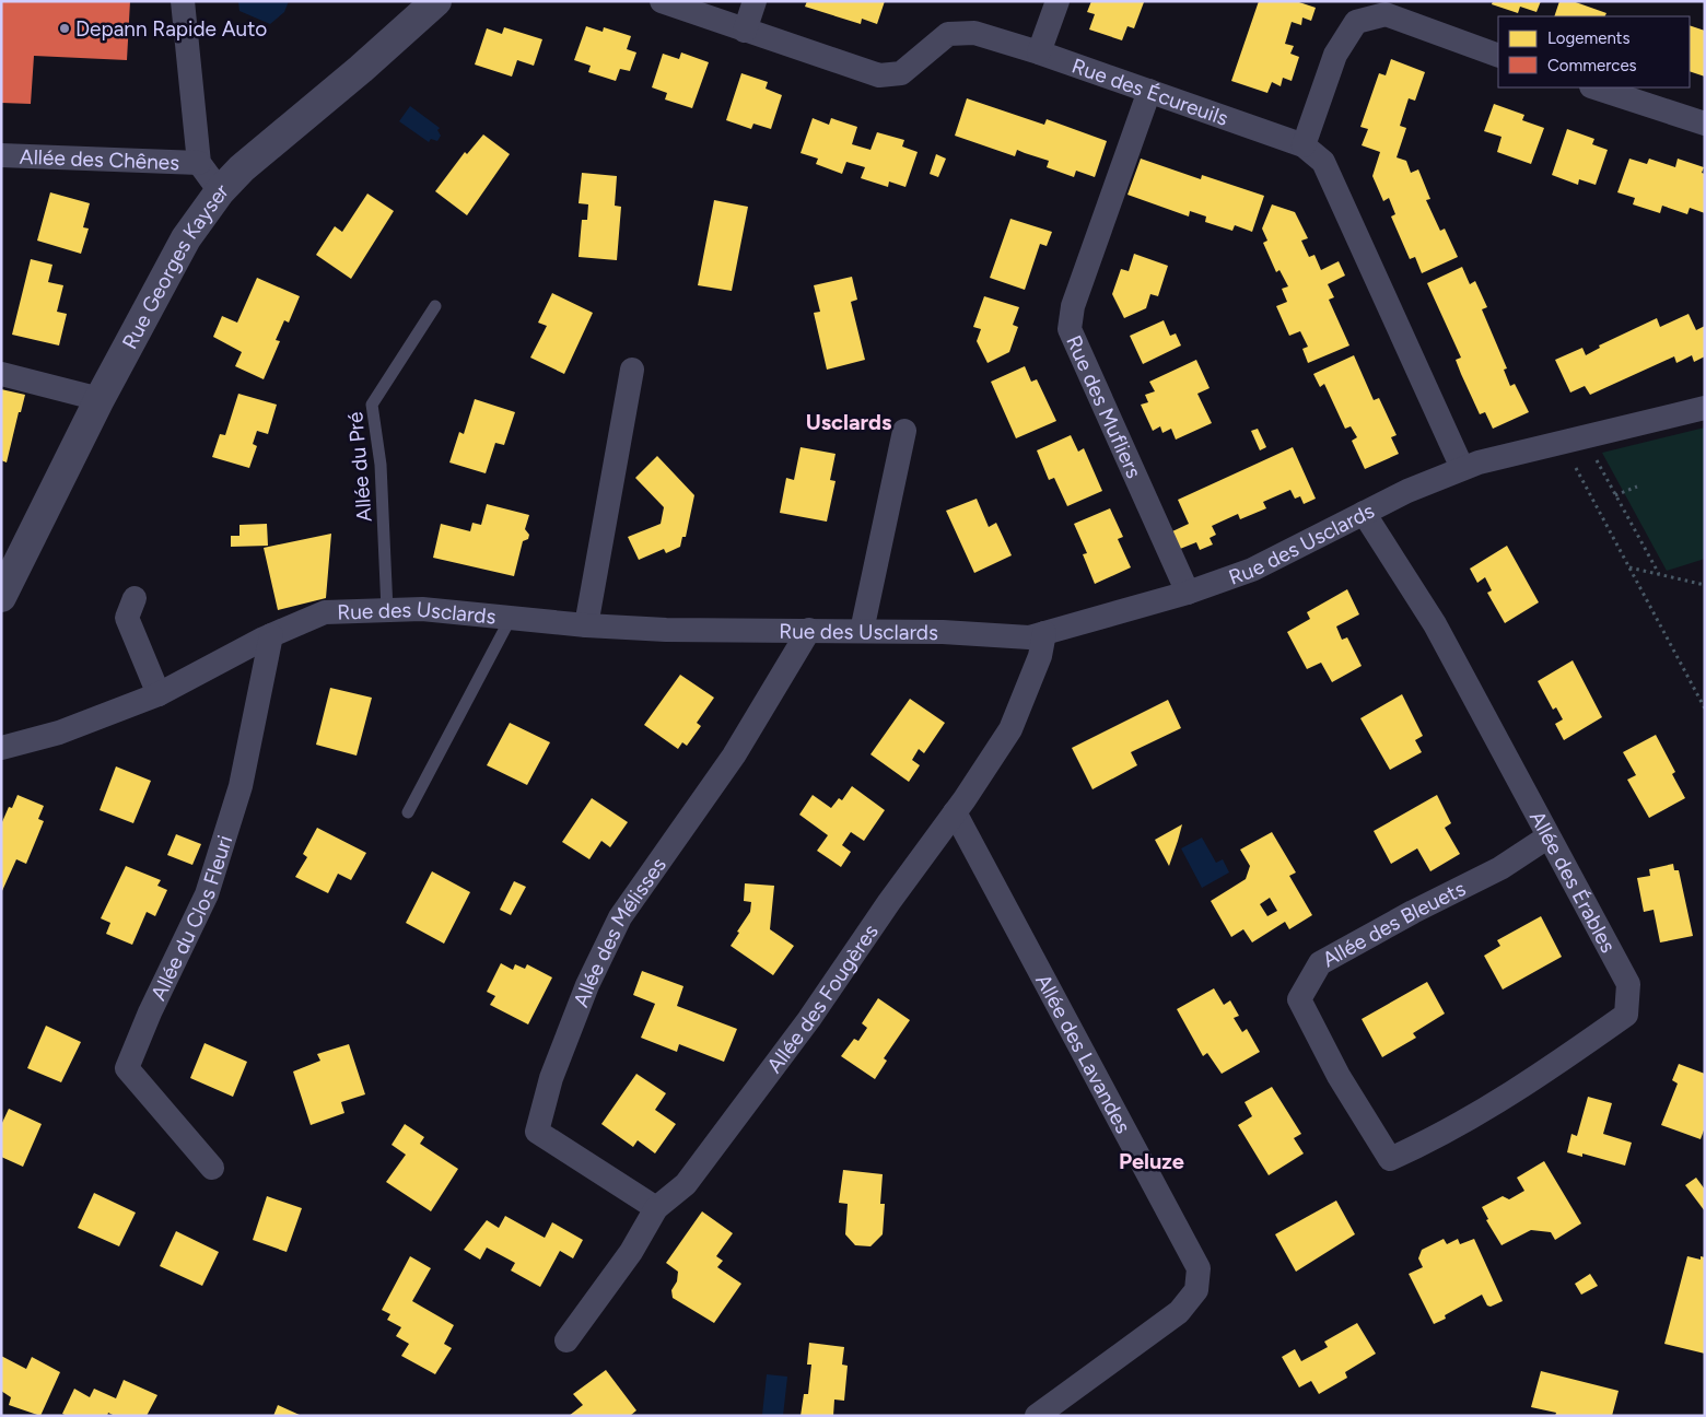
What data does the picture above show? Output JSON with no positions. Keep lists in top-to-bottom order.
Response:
{
  "streets": {
    "street": [
      "Rue des Écureuils",
      "Allée des Chênes",
      "Rue Georges Kayser",
      "Rue des Mufliers",
      "Rue des Usclards",
      "Allée des Érables",
      "Allée du Clos Fleuri",
      "Allée des Bleuets",
      "Allée des Mélisses",
      "Allée des Fougères",
      "Allée des Lavandes"
    ],
    "lane": ["Allée du Pré"]
  },
  "crossings": [
    ["Rue des Écureuils", "Rue des Mufliers"],
    ["Rue des Écureuils", "Rue des Usclards"],
    ["Rue des Mufliers", "Rue des Usclards"],
    ["Allée du Pré", "Rue des Usclards"],
    ["Rue des Usclards", "Allée des Érables"],
    ["Rue des Usclards", "Allée du Clos Fleuri"],
    ["Rue des Usclards", "Allée des Mélisses"],
    ["Rue des Usclards", "Allée des Fougères"],
    ["Allée des Érables", "Allée des Bleuets"],
    ["Allée des Mélisses", "Allée des Fougères"],
    ["Allée des Fougères", "Allée des Lavandes"]
  ],
  "districts": ["Usclards", "Peluze"],
  "places": ["Depann Rapide Auto"],
  "legend": ["Logements", "Commerces"]
}
